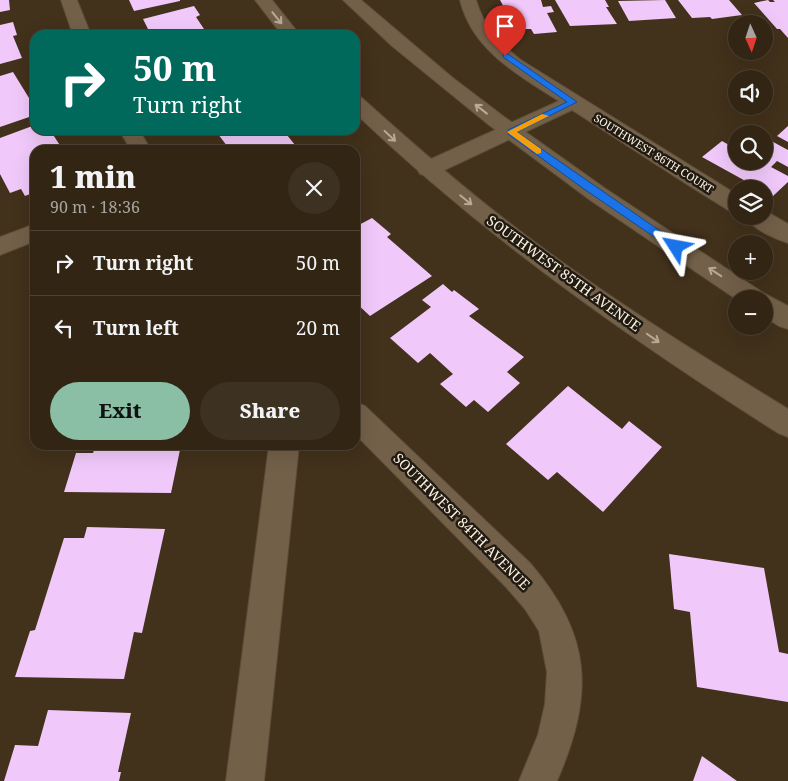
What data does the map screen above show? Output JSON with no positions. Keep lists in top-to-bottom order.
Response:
{
  "streets": {
    "street": ["SOUTHWEST 86TH COURT", "SOUTHWEST 85TH AVENUE", "SOUTHWEST 84TH AVENUE"]
  },
  "north": "bottom",
  "page": {
    "map_buttons": ["+", "−"],
    "turn": ["50 m", "Turn right"],
    "heading": ["1 min", "90 m · 18:36"],
    "list": [
      {
        "name": "Turn right",
        "value": "50 m"
      },
      {
        "name": "Turn left",
        "value": "20 m"
      }
    ],
    "buttons": ["Exit", "Share"]
  }
}
